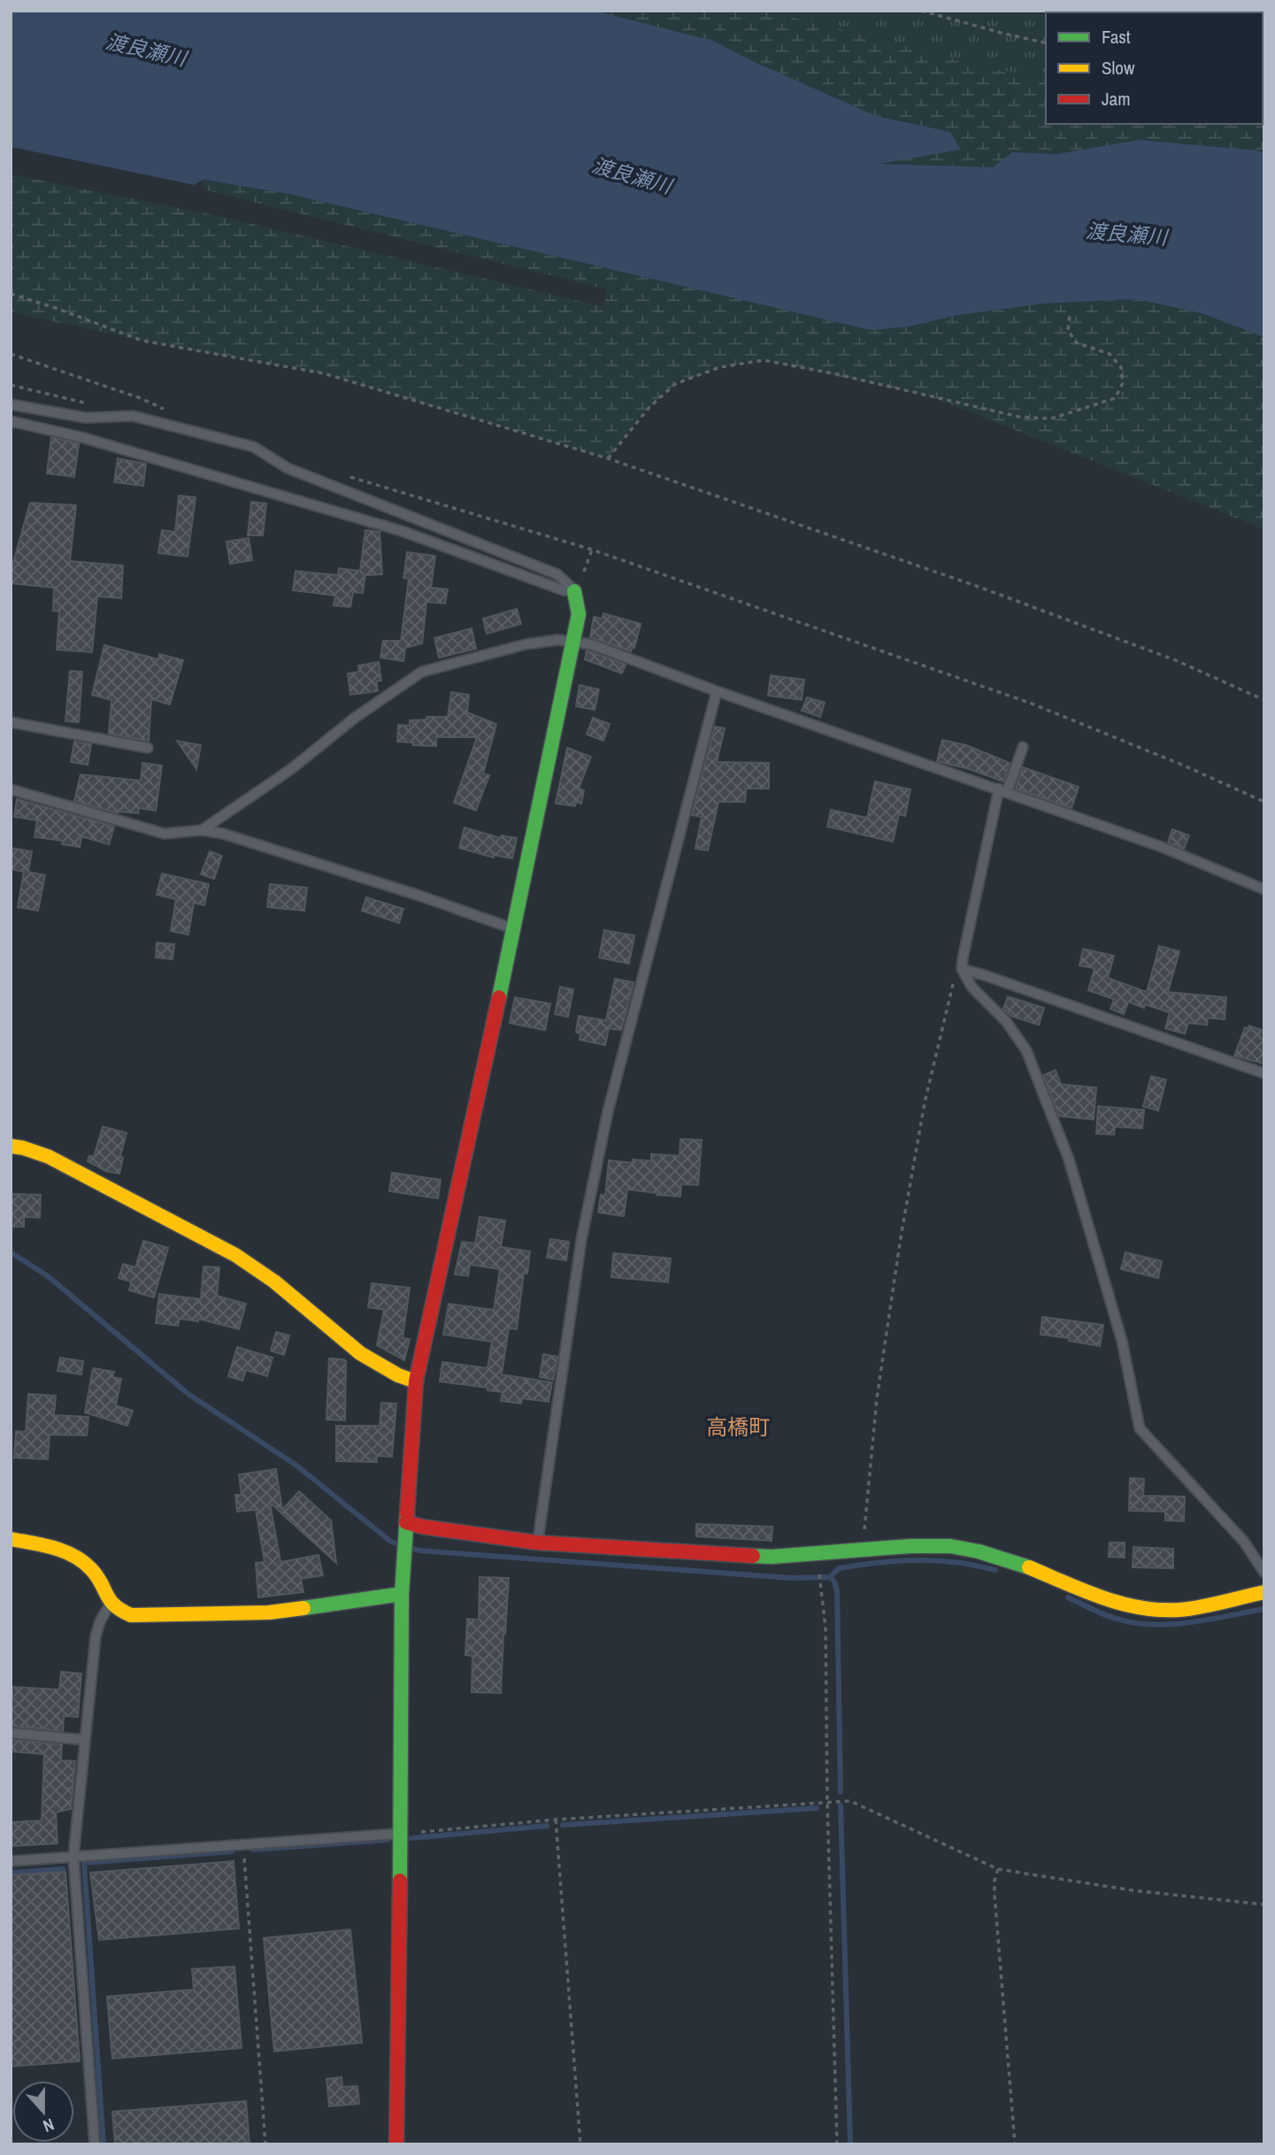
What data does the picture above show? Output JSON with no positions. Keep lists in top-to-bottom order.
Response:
{
  "districts": ["高橋町"],
  "water": ["渡良瀬川"],
  "legend": ["Fast", "Slow", "Jam"],
  "north": "bottom"
}
